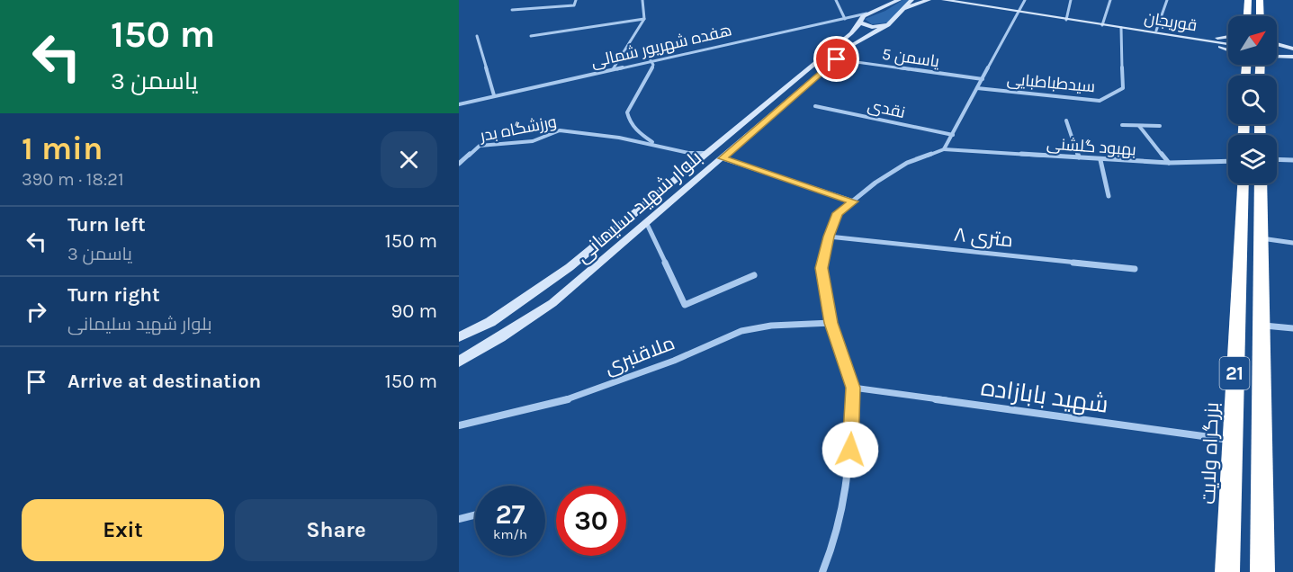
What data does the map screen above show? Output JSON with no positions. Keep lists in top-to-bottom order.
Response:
{
  "streets": {
    "highway": ["21", "بزرگراه ولایت"],
    "main road": ["قوریجان", "بلوار شهید سلیمانی"],
    "street": [
      "هفده شهریور شمالی",
      "یاسمن 5",
      "سیدطباطبایی",
      "نقدی",
      "ورزشگاه بدر",
      "بهبود گلشنی",
      "۸ متری",
      "ملاقنبری",
      "شهید بابازاده"
    ]
  },
  "crossings": [
    ["قوریجان", "سیدطباطبایی"],
    ["هفده شهریور شمالی", "بلوار شهید سلیمانی"],
    ["یاسمن 5", "بلوار شهید سلیمانی"],
    ["شهید بابازاده", "بزرگراه ولایت"]
  ],
  "north": "top right",
  "page": {
    "turn": ["150 m", "یاسمن 3"],
    "heading": ["1 min", "390 m · 18:21"],
    "list": [
      {
        "name": "Turn left",
        "note": "یاسمن 3",
        "value": "150 m"
      },
      {
        "name": "Turn right",
        "note": "بلوار شهید سلیمانی",
        "value": "90 m"
      },
      {
        "name": "Arrive at destination",
        "value": "150 m"
      }
    ],
    "speed": "27 km/h",
    "limit": "30",
    "buttons": ["Exit", "Share"]
  }
}
